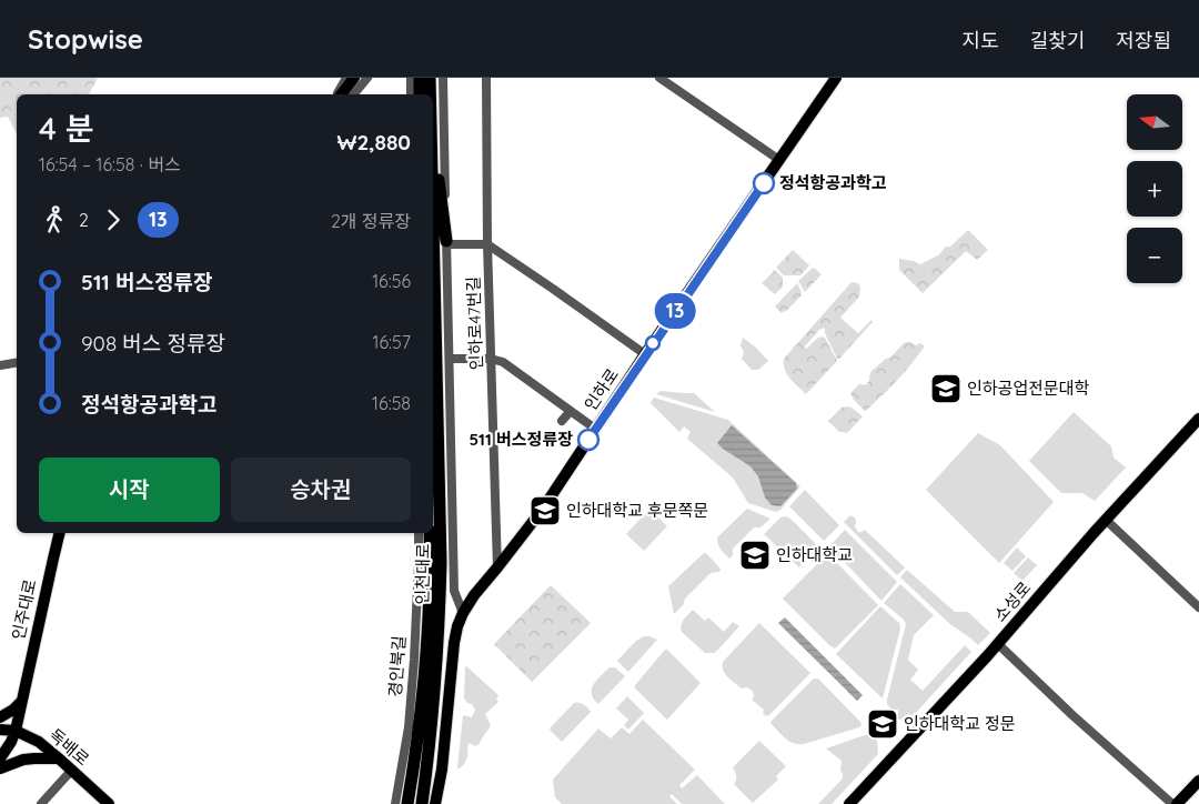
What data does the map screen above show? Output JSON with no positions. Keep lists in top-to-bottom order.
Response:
{
  "streets": {
    "highway": ["인천대로"],
    "main road": [
      "인하로",
      "소성로",
      "인주대로",
      "독배로"
    ],
    "street": ["인하로47번길", "경인북길"]
  },
  "crossings": [
    ["인하로47번길", "인하로"],
    ["인주대로", "독배로"]
  ],
  "places": {
    "other": ["정석항공과학고", "511 버스정류장"],
    "school or university": [
      "인하공업전문대학",
      "인하대학교 후문쪽문",
      "인하대학교",
      "인하대학교 정문"
    ]
  },
  "lines": ["bus line 13"],
  "north": "left",
  "page": {
    "header": "Stopwise",
    "nav": ["지도", "길찾기", "저장됨"],
    "on_map": "13",
    "map_buttons": ["+", "−"],
    "heading": ["4 분", "16:54 – 16:58 · 버스", "₩2,880"],
    "legs": ["2", "13", "2개 정류장"],
    "list": [
      {
        "name": "511 버스정류장",
        "value": "16:56"
      },
      {
        "name": "908 버스 정류장",
        "value": "16:57"
      },
      {
        "name": "정석항공과학고",
        "value": "16:58"
      }
    ],
    "buttons": ["시작", "승차권"]
  }
}
